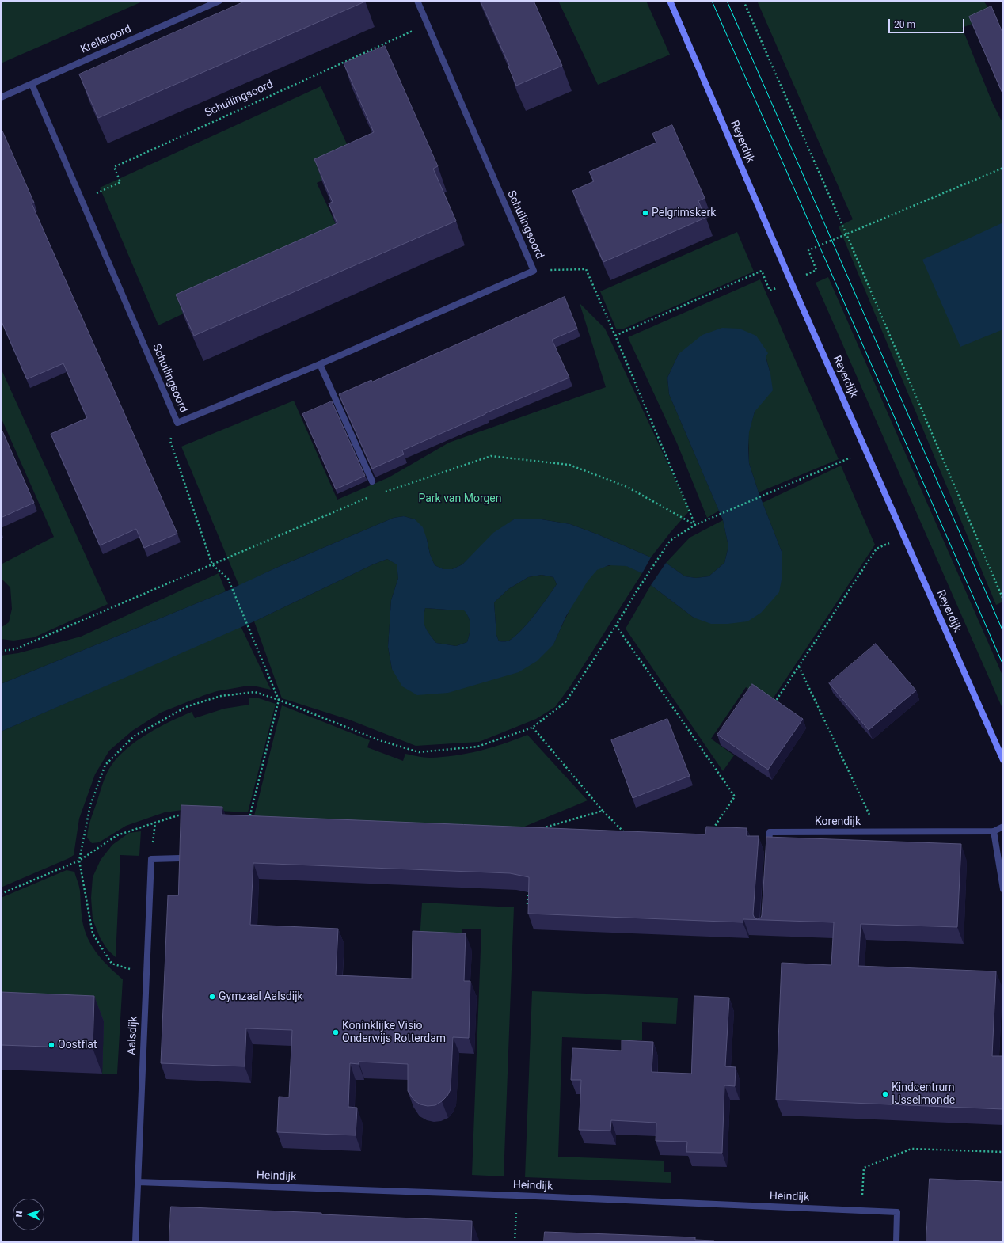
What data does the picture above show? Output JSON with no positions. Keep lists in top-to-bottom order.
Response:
{
  "streets": {
    "street": [
      "Kreileroord",
      "Schuilingsoord",
      "Reyerdijk",
      "Korendijk",
      "Aalsdijk",
      "Heindijk"
    ]
  },
  "crossings": [
    ["Kreileroord", "Schuilingsoord"],
    ["Aalsdijk", "Heindijk"]
  ],
  "parks": ["Park van Morgen"],
  "places": [
    "Pelgrimskerk",
    "Gymzaal Aalsdijk",
    "Koninklijke Visio Onderwijs Rotterdam",
    "Oostflat",
    "Kindcentrum IJsselmonde"
  ],
  "scale_bar": "20 m",
  "north": "left"
}
